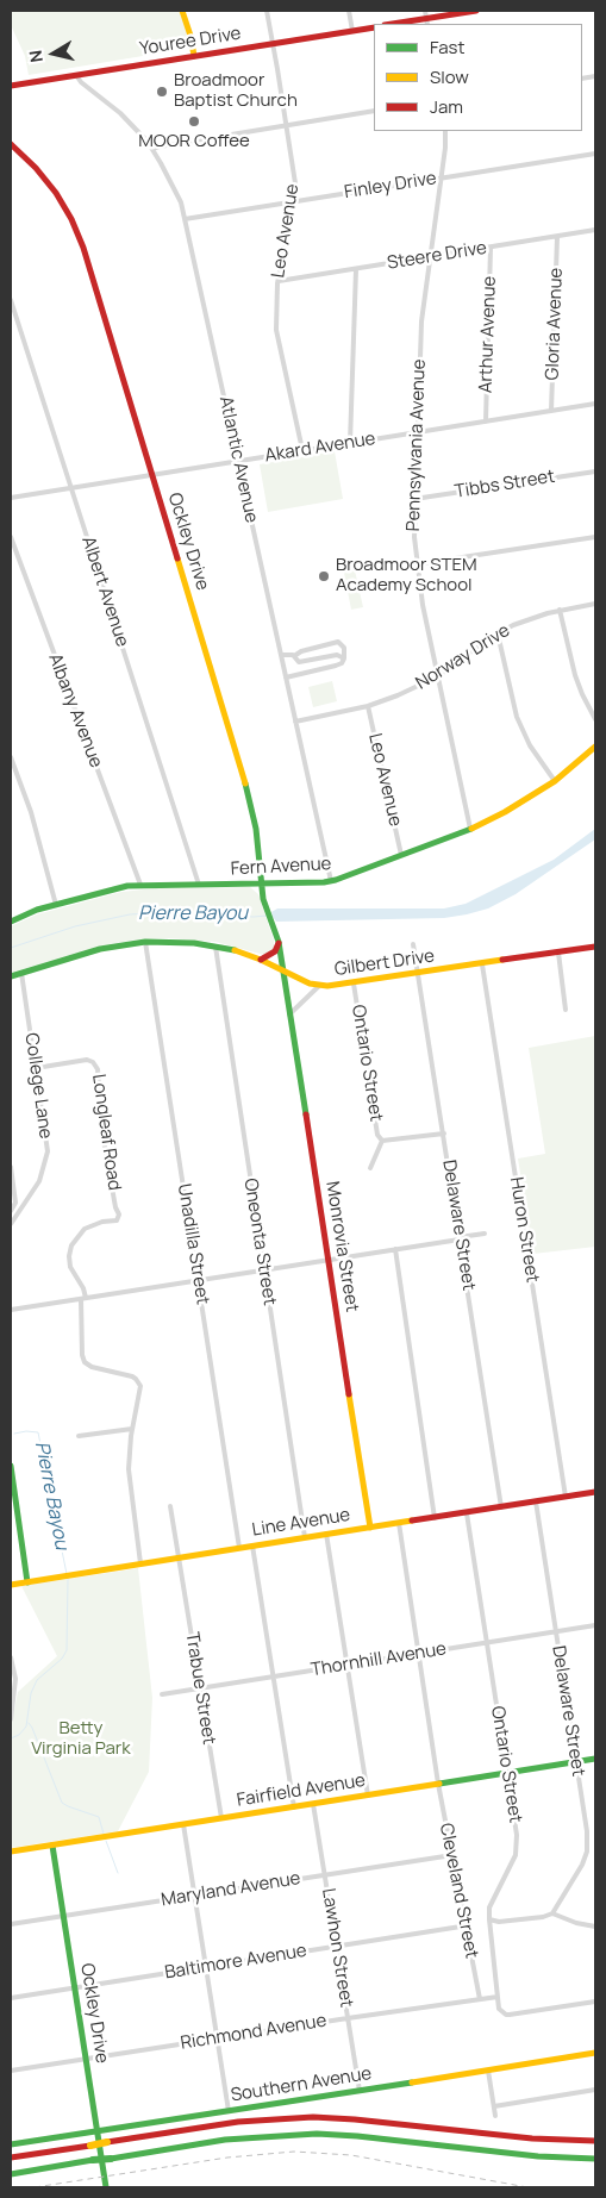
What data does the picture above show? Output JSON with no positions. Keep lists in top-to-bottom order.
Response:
{
  "streets": {
    "main road": [
      "Youree Drive",
      "Ockley Drive",
      "Fern Avenue",
      "Gilbert Drive",
      "Monrovia Street",
      "Line Avenue",
      "Fairfield Avenue",
      "Southern Avenue"
    ],
    "street": [
      "Finley Drive",
      "Leo Avenue",
      "Steere Drive",
      "Gloria Avenue",
      "Arthur Avenue",
      "Pennsylvania Avenue",
      "Akard Avenue",
      "Atlantic Avenue",
      "Tibbs Street",
      "Albert Avenue",
      "Norway Drive",
      "Albany Avenue",
      "Ontario Street",
      "College Lane",
      "Longleaf Road",
      "Delaware Street",
      "Huron Street",
      "Oneonta Street",
      "Unadilla Street",
      "Thornhill Avenue",
      "Trabue Street",
      "Maryland Avenue",
      "Cleveland Street",
      "Lawhon Street",
      "Baltimore Avenue",
      "Richmond Avenue"
    ]
  },
  "crossings": [
    ["Youree Drive", "Leo Avenue"],
    ["Youree Drive", "Atlantic Avenue"],
    ["Finley Drive", "Leo Avenue"],
    ["Finley Drive", "Pennsylvania Avenue"],
    ["Finley Drive", "Atlantic Avenue"],
    ["Leo Avenue", "Steere Drive"],
    ["Leo Avenue", "Akard Avenue"],
    ["Leo Avenue", "Norway Drive"],
    ["Leo Avenue", "Fern Avenue"],
    ["Steere Drive", "Gloria Avenue"],
    ["Steere Drive", "Arthur Avenue"],
    ["Steere Drive", "Pennsylvania Avenue"],
    ["Gloria Avenue", "Akard Avenue"],
    ["Arthur Avenue", "Akard Avenue"],
    ["Pennsylvania Avenue", "Akard Avenue"],
    ["Pennsylvania Avenue", "Tibbs Street"],
    ["Pennsylvania Avenue", "Norway Drive"],
    ["Pennsylvania Avenue", "Fern Avenue"],
    ["Akard Avenue", "Atlantic Avenue"],
    ["Akard Avenue", "Ockley Drive"],
    ["Akard Avenue", "Albert Avenue"],
    ["Atlantic Avenue", "Norway Drive"],
    ["Atlantic Avenue", "Fern Avenue"],
    ["Ockley Drive", "Fern Avenue"],
    ["Ockley Drive", "Gilbert Drive"],
    ["Ockley Drive", "Monrovia Street"],
    ["Ockley Drive", "Fairfield Avenue"],
    ["Ockley Drive", "Maryland Avenue"],
    ["Ockley Drive", "Baltimore Avenue"],
    ["Ockley Drive", "Richmond Avenue"],
    ["Ockley Drive", "Southern Avenue"],
    ["Albert Avenue", "Fern Avenue"],
    ["Albany Avenue", "Fern Avenue"],
    ["Gilbert Drive", "Ontario Street"],
    ["Gilbert Drive", "College Lane"],
    ["Gilbert Drive", "Delaware Street"],
    ["Gilbert Drive", "Huron Street"],
    ["Gilbert Drive", "Oneonta Street"],
    ["Gilbert Drive", "Unadilla Street"],
    ["Gilbert Drive", "Monrovia Street"],
    ["Ontario Street", "Line Avenue"],
    ["Ontario Street", "Thornhill Avenue"],
    ["Ontario Street", "Fairfield Avenue"],
    ["Ontario Street", "Richmond Avenue"],
    ["College Lane", "Longleaf Road"],
    ["Longleaf Road", "Line Avenue"],
    ["Delaware Street", "Line Avenue"],
    ["Delaware Street", "Thornhill Avenue"],
    ["Delaware Street", "Fairfield Avenue"],
    ["Huron Street", "Line Avenue"],
    ["Oneonta Street", "Line Avenue"],
    ["Unadilla Street", "Line Avenue"],
    ["Monrovia Street", "Line Avenue"],
    ["Line Avenue", "Trabue Street"],
    ["Thornhill Avenue", "Trabue Street"],
    ["Trabue Street", "Fairfield Avenue"],
    ["Fairfield Avenue", "Cleveland Street"],
    ["Fairfield Avenue", "Lawhon Street"],
    ["Maryland Avenue", "Cleveland Street"],
    ["Maryland Avenue", "Lawhon Street"],
    ["Cleveland Street", "Richmond Avenue"],
    ["Lawhon Street", "Baltimore Avenue"],
    ["Lawhon Street", "Richmond Avenue"],
    ["Lawhon Street", "Southern Avenue"]
  ],
  "water": ["Pierre Bayou"],
  "parks": ["Betty Virginia Park"],
  "places": ["Broadmoor Baptist Church", "MOOR Coffee", "Broadmoor STEM Academy School"],
  "legend": ["Fast", "Slow", "Jam"],
  "north": "left"
}
